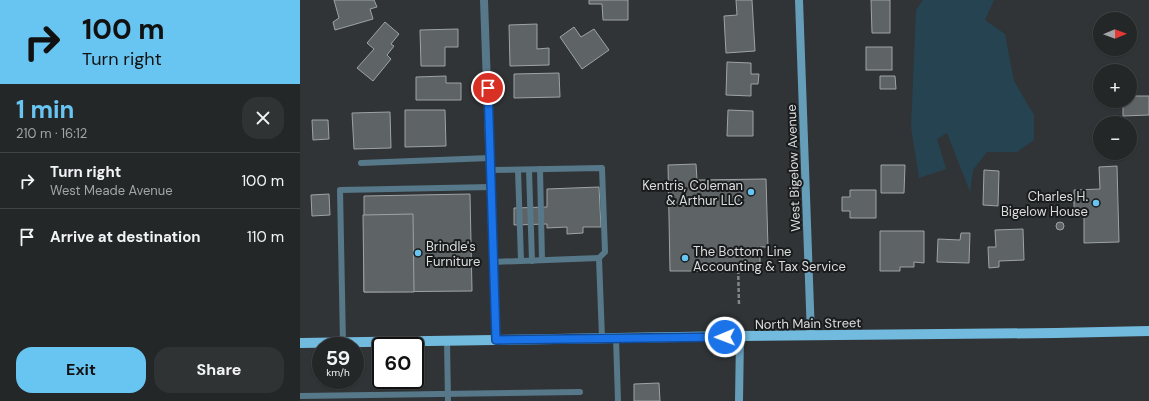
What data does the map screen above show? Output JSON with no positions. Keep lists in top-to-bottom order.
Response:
{
  "streets": {
    "main road": ["West Bigelow Avenue", "North Main Street"]
  },
  "crossings": [
    ["West Bigelow Avenue", "North Main Street"]
  ],
  "places": [
    "Kentris, Coleman & Arthur LLC",
    "Charles H. Bigelow House",
    "Brindle's Furniture",
    "The Bottom Line Accounting & Tax Service"
  ],
  "north": "right",
  "page": {
    "turn": ["100 m", "Turn right"],
    "map_buttons": ["+", "−"],
    "heading": ["1 min", "210 m · 16:12"],
    "list": [
      {
        "name": "Turn right",
        "note": "West Meade Avenue",
        "value": "100 m"
      },
      {
        "name": "Arrive at destination",
        "value": "110 m"
      }
    ],
    "speed": "59 km/h",
    "limit": "60",
    "buttons": ["Exit", "Share"]
  }
}
